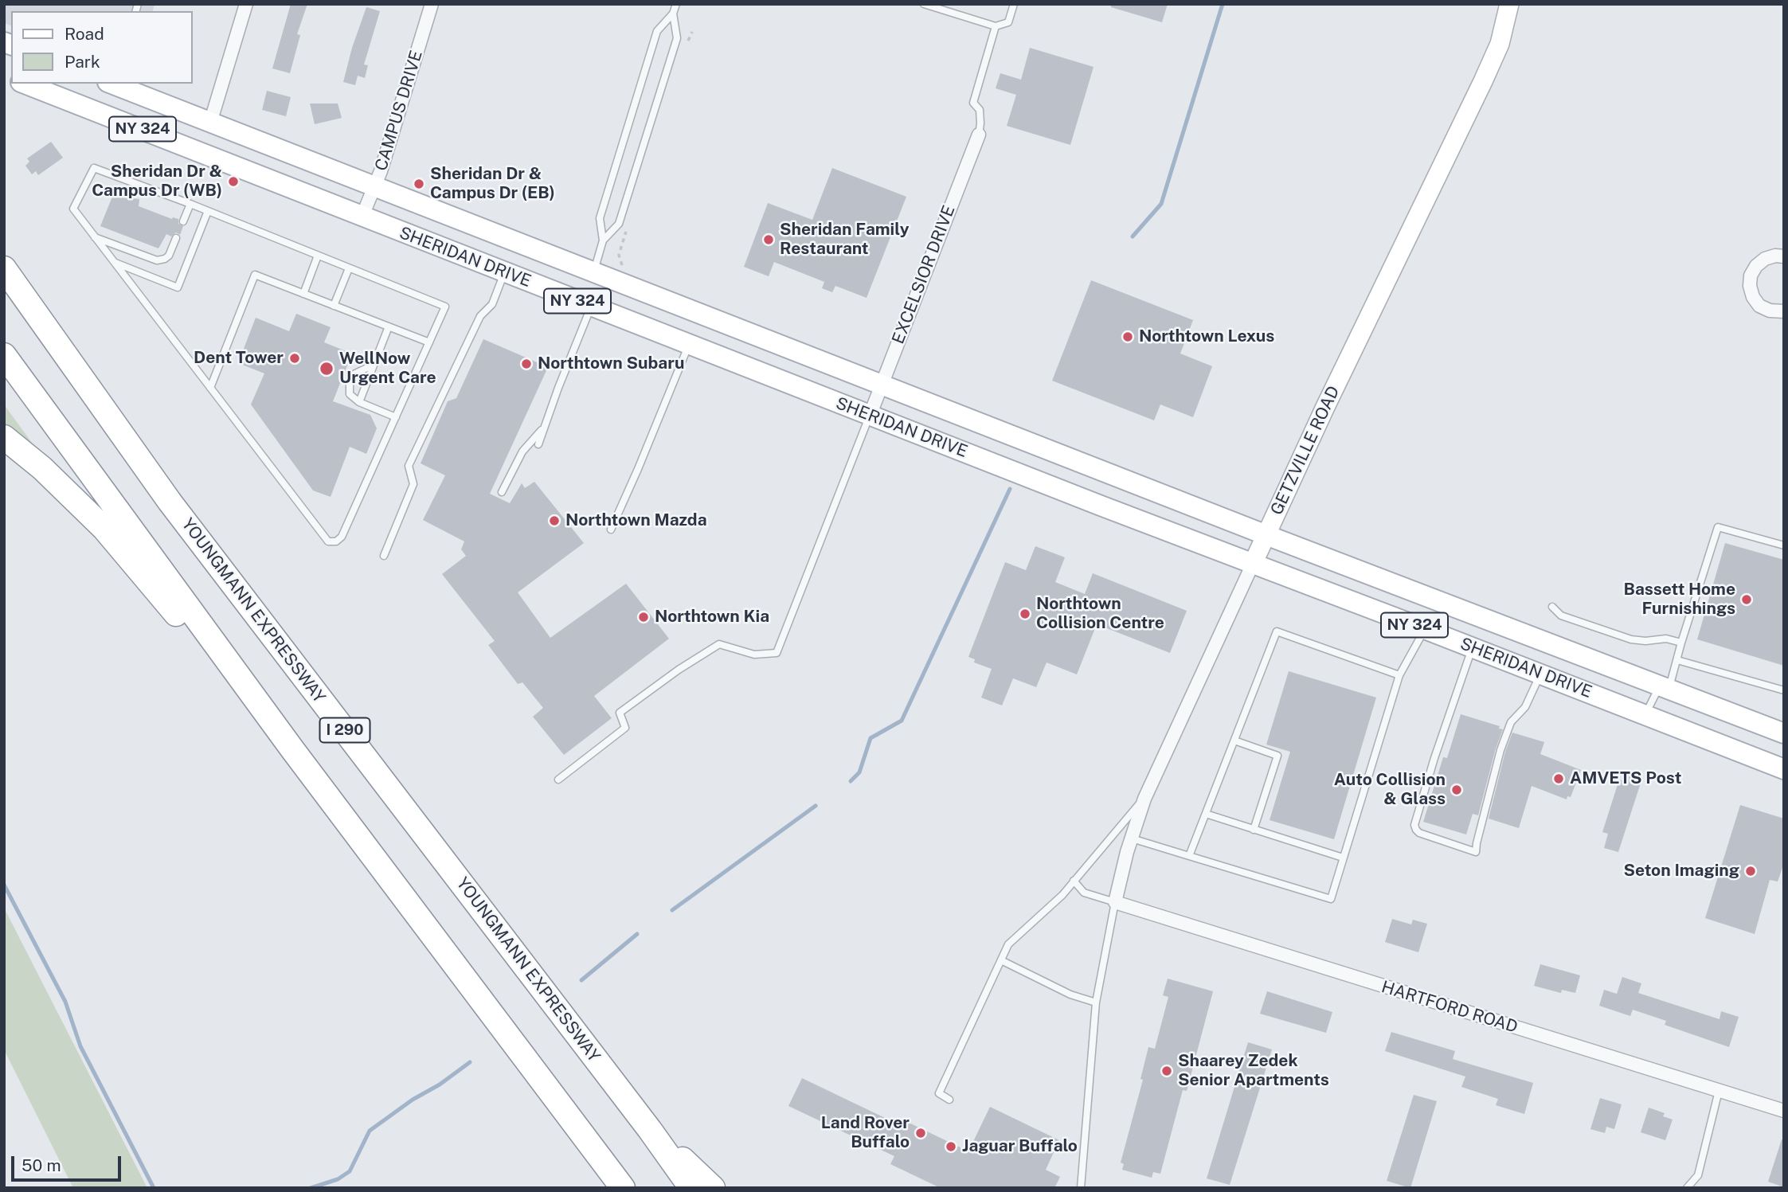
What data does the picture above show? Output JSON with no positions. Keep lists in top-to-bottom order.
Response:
{
  "streets": {
    "highway": ["YOUNGMANN EXPRESSWAY", "I 290"],
    "main road": ["NY 324", "SHERIDAN DRIVE"],
    "street": [
      "CAMPUS DRIVE",
      "EXCELSIOR DRIVE",
      "GETZVILLE ROAD",
      "HARTFORD ROAD"
    ]
  },
  "crossings": [
    ["CAMPUS DRIVE", "SHERIDAN DRIVE"],
    ["SHERIDAN DRIVE", "EXCELSIOR DRIVE"],
    ["SHERIDAN DRIVE", "GETZVILLE ROAD"],
    ["GETZVILLE ROAD", "HARTFORD ROAD"]
  ],
  "places": [
    "Sheridan Dr & Campus Dr (WB)",
    "Sheridan Dr & Campus Dr (EB)",
    "Sheridan Family Restaurant",
    "Northtown Lexus",
    "Dent Tower",
    "Northtown Subaru",
    "WellNow Urgent Care",
    "Northtown Mazda",
    "Bassett Home Furnishings",
    "Northtown Collision Centre",
    "Northtown Kia",
    "AMVETS Post",
    "Auto Collision & Glass",
    "Seton Imaging",
    "Shaarey Zedek Senior Apartments",
    "Land Rover Buffalo",
    "Jaguar Buffalo"
  ],
  "legend": ["Road", "Park"],
  "scale_bar": "50 m"
}
